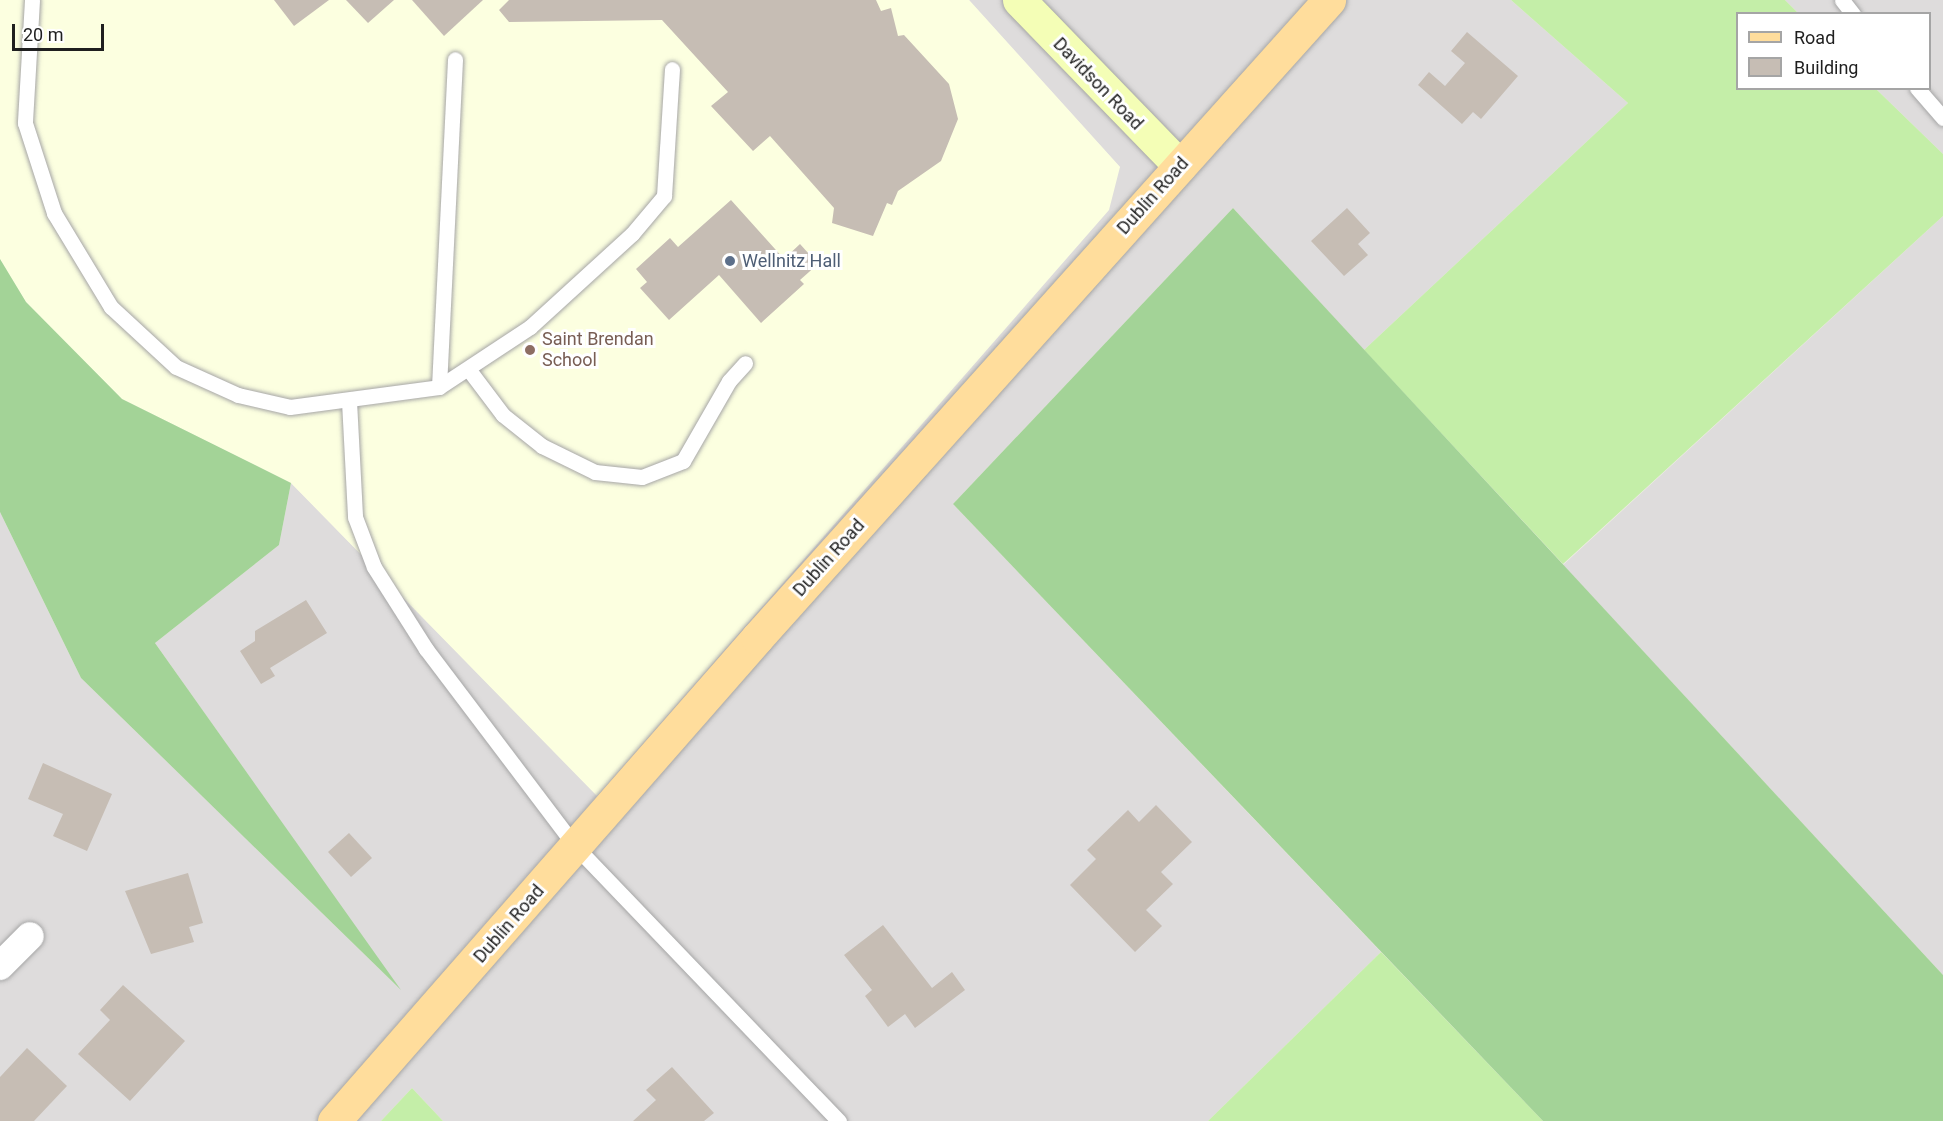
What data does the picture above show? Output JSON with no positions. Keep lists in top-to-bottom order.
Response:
{
  "streets": {
    "main road": ["Davidson Road", "Dublin Road"]
  },
  "crossings": [
    ["Davidson Road", "Dublin Road"]
  ],
  "places": ["Wellnitz Hall", "Saint Brendan School"],
  "legend": ["Road", "Building"],
  "scale_bar": "20 m"
}
